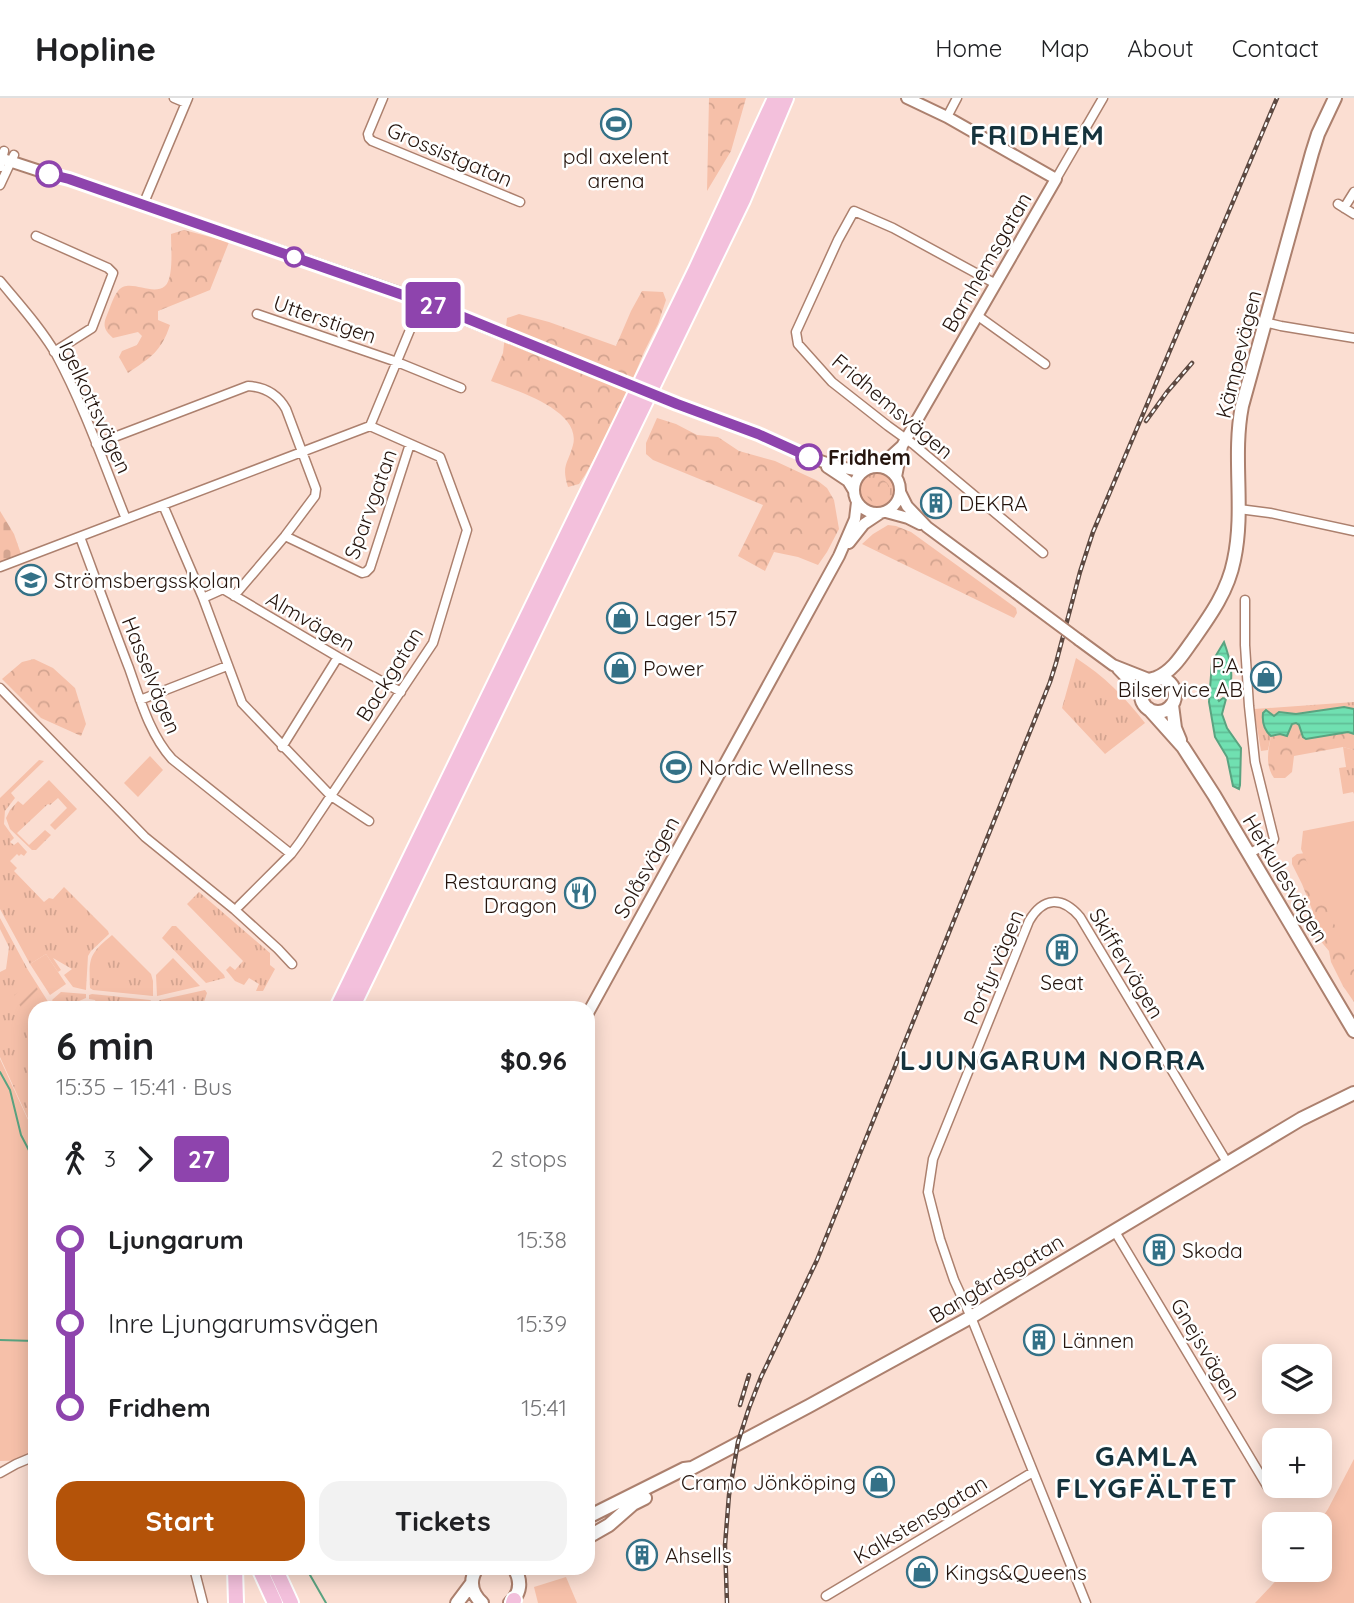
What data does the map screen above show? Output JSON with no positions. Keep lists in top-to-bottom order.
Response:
{
  "streets": {
    "main road": ["Kämpevägen", "Herkulesvägen", "Bangårdsgatan"],
    "street": [
      "Grossistgatan",
      "Barnhemsgatan",
      "Utterstigen",
      "Fridhemsvägen",
      "Igelkottsvägen",
      "Sparvgatan",
      "Almvägen",
      "Backgatan",
      "Hasselvägen",
      "Solåsvägen",
      "Skiffervägen",
      "Porfyrvägen",
      "Gnejsvägen",
      "Kalkstensgatan"
    ]
  },
  "crossings": [
    ["Barnhemsgatan", "Fridhemsvägen"],
    ["Barnhemsgatan", "Solåsvägen"],
    ["Kämpevägen", "Herkulesvägen"],
    ["Sparvgatan", "Backgatan"],
    ["Almvägen", "Backgatan"],
    ["Backgatan", "Hasselvägen"],
    ["Skiffervägen", "Porfyrvägen"],
    ["Skiffervägen", "Bangårdsgatan"],
    ["Porfyrvägen", "Bangårdsgatan"],
    ["Porfyrvägen", "Kalkstensgatan"],
    ["Bangårdsgatan", "Gnejsvägen"]
  ],
  "districts": ["FRIDHEM", "LJUNGARUM NORRA", "GAMLA FLYGFÄLTET"],
  "places": {
    "sports": ["pdl axelent arena", "Nordic Wellness"],
    "other": ["Fridhem"],
    "building": [
      "DEKRA",
      "Seat",
      "Skoda",
      "Lännen",
      "Ahsells"
    ],
    "school or university": ["Strömsbergsskolan"],
    "shop": [
      "Lager 157",
      "Power",
      "P.A. Bilservice AB",
      "Cramo Jönköping",
      "Kings&Queens"
    ],
    "restaurant": ["Restaurang Dragon"]
  },
  "lines": ["bus line 27"],
  "page": {
    "header": "Hopline",
    "nav": [
      "Home",
      "Map",
      "About",
      "Contact"
    ],
    "on_map": "27",
    "heading": ["6 min", "15:35 – 15:41 · Bus", "$0.96"],
    "legs": ["3", "27", "2 stops"],
    "list": [
      {
        "name": "Ljungarum",
        "value": "15:38"
      },
      {
        "name": "Inre Ljungarumsvägen",
        "value": "15:39"
      },
      {
        "name": "Fridhem",
        "value": "15:41"
      }
    ],
    "map_buttons": ["+", "−"],
    "buttons": ["Start", "Tickets"]
  }
}
